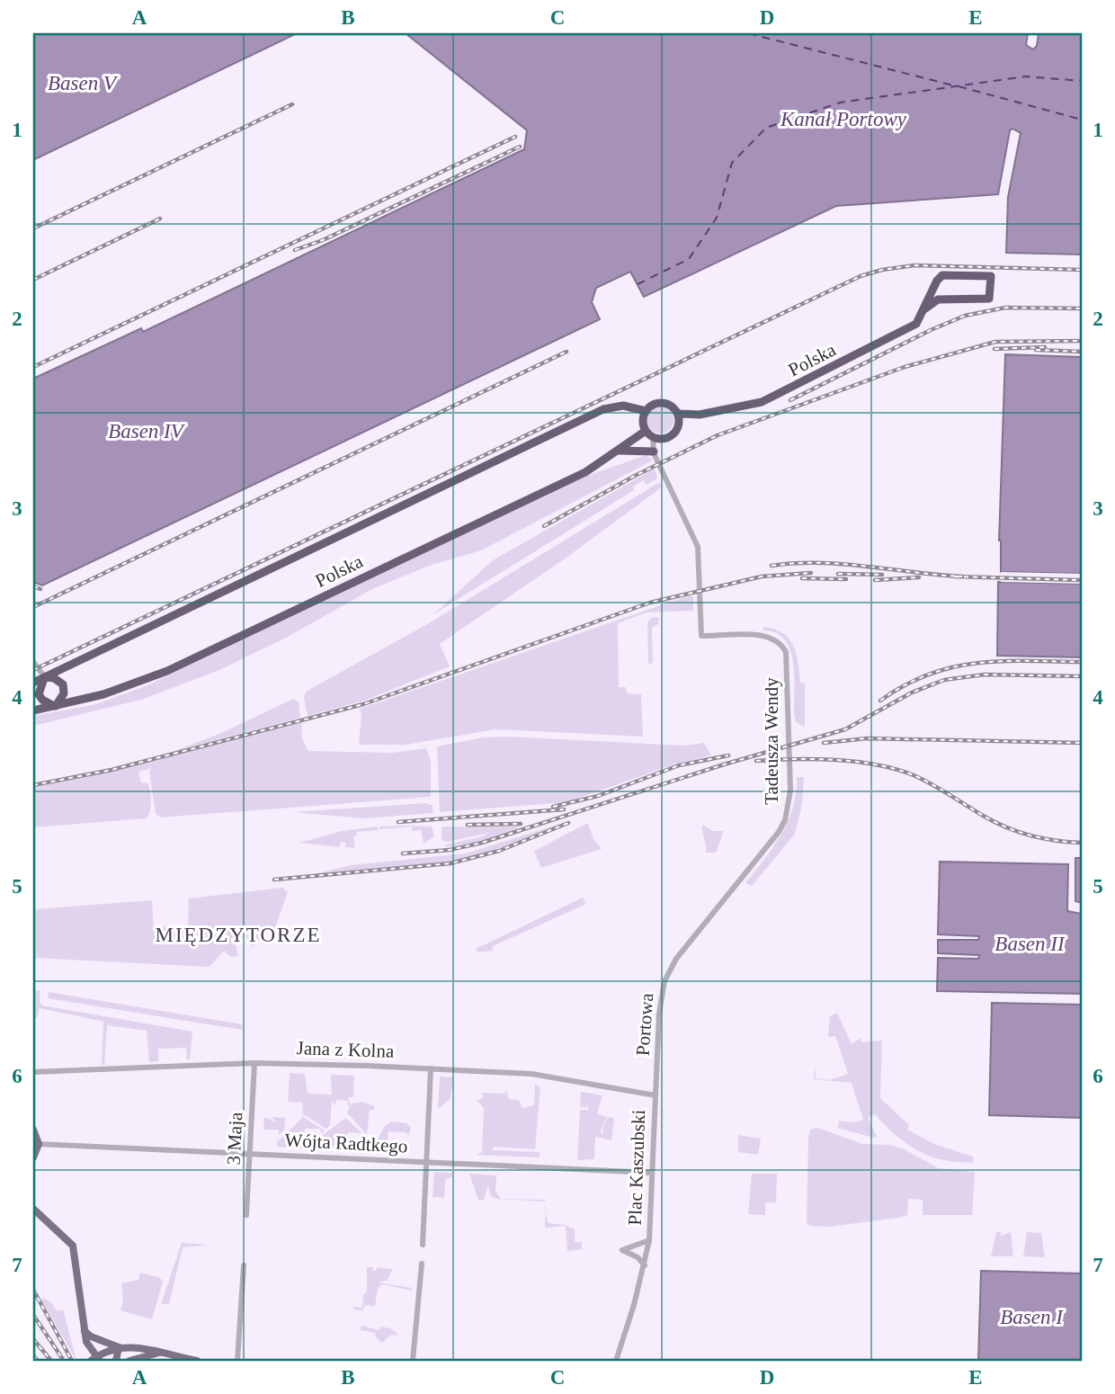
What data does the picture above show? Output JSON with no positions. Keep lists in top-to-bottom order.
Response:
{
  "streets": {
    "highway": ["Polska"],
    "street": [
      "Tadeusza Wendy",
      "Portowa",
      "Jana z Kolna",
      "3 Maja",
      "Wójta Radtkego",
      "Plac Kaszubski"
    ]
  },
  "crossings": [
    ["Polska", "Tadeusza Wendy"],
    ["Tadeusza Wendy", "Portowa"],
    ["Portowa", "Jana z Kolna"],
    ["Portowa", "Plac Kaszubski"],
    ["Jana z Kolna", "3 Maja"],
    ["Jana z Kolna", "Plac Kaszubski"],
    ["3 Maja", "Wójta Radtkego"],
    ["Wójta Radtkego", "Plac Kaszubski"]
  ],
  "districts": ["MIĘDZYTORZE"],
  "water": [
    "Basen V",
    "Kanał Portowy",
    "Basen IV",
    "Basen II",
    "Basen I"
  ],
  "grid": {
    "columns": [
      "A",
      "B",
      "C",
      "D",
      "E"
    ],
    "rows": [
      "1",
      "2",
      "3",
      "4",
      "5",
      "6",
      "7"
    ]
  }
}
